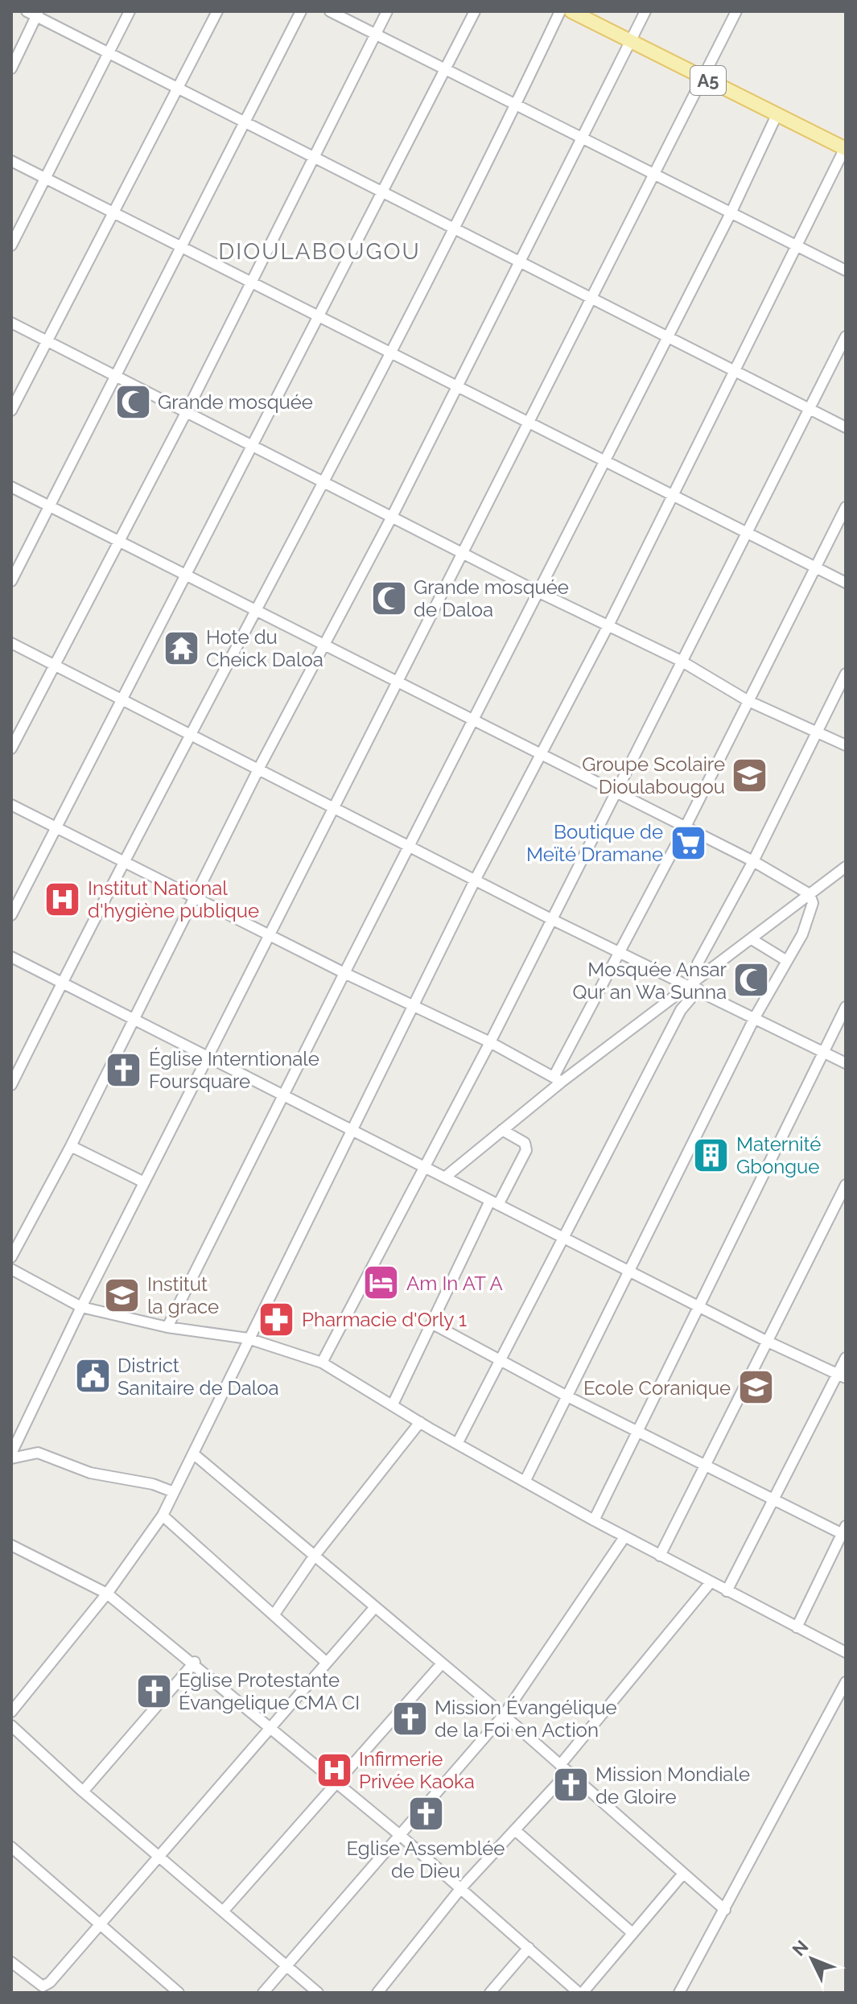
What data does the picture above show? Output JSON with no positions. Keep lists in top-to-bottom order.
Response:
{
  "streets": {
    "main road": ["A5"]
  },
  "districts": ["DIOULABOUGOU"],
  "places": {
    "mosque": ["Grande mosquée", "Grande mosquée de Daloa", "Mosquée Ansar Qur an Wa Sunna"],
    "temple": ["Hote du Cheick Daloa"],
    "school or university": ["Groupe Scolaire Dioulabougou", "Institut la grace", "Ecole Coranique"],
    "supermarket": ["Boutique de Meïté Dramane"],
    "hospital": ["Institut National d'hygiène publique", "Infirmerie Privée Kaoka"],
    "church": [
      "Église Interntionale Foursquare",
      "Eglise Protestante Évangelique CMA CI",
      "Mission Évangélique de la Foi en Action",
      "Mission Mondiale de Gloire",
      "Eglise Assemblée de Dieu"
    ],
    "building": ["Maternité Gbongue"],
    "hotel": ["Am In AT A"],
    "pharmacy": ["Pharmacie d'Orly 1"],
    "public building": ["District Sanitaire de Daloa"]
  },
  "north": "top left"
}
